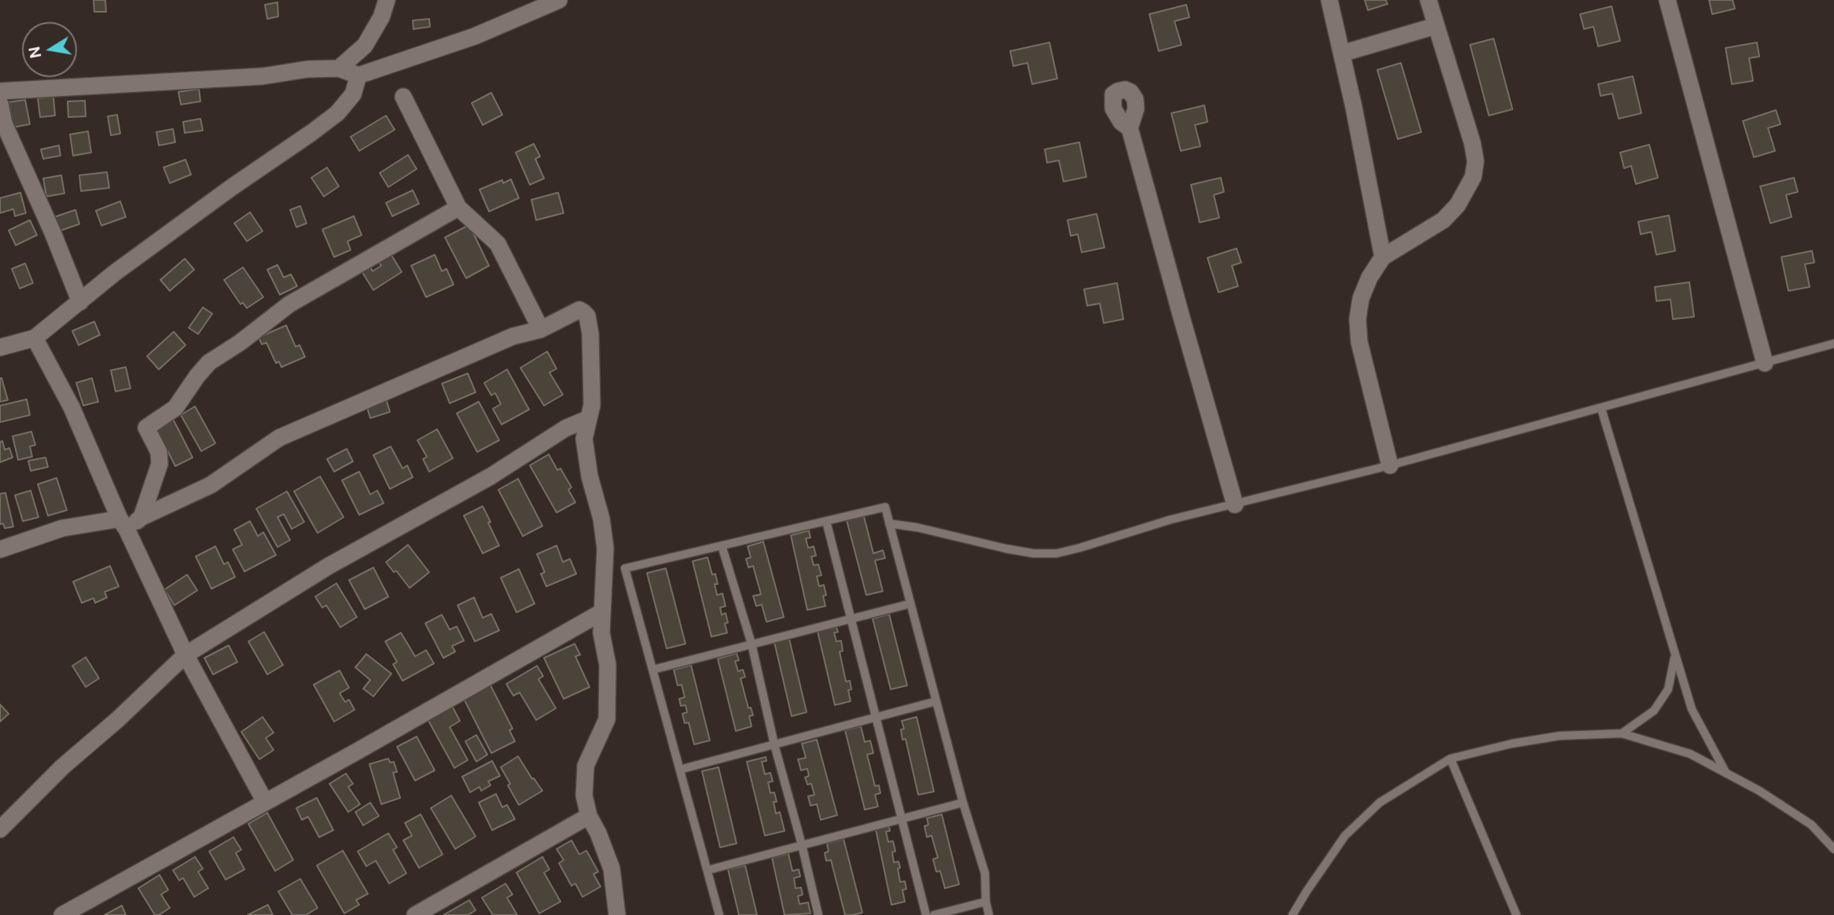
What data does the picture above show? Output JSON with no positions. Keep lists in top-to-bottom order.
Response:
{
  "north": "left"
}
